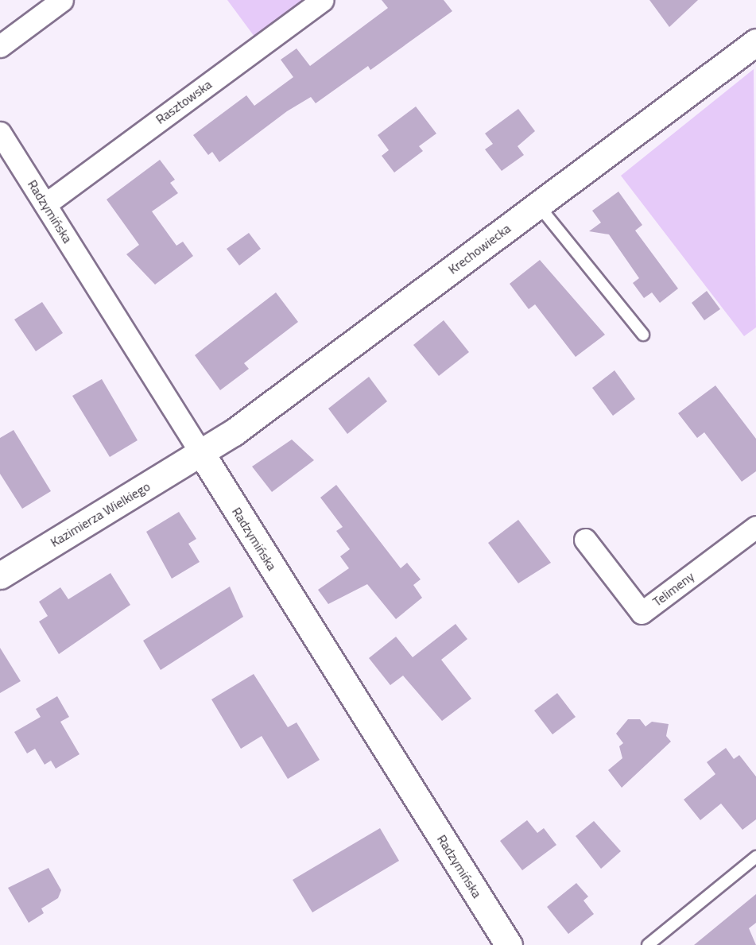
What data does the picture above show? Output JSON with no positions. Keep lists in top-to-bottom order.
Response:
{
  "streets": {
    "street": [
      "Rasztowska",
      "Radzymińska",
      "Krechowiecka",
      "Kazimierza Wielkiego",
      "Telimeny"
    ]
  },
  "crossings": [
    ["Rasztowska", "Radzymińska"],
    ["Radzymińska", "Krechowiecka"],
    ["Radzymińska", "Kazimierza Wielkiego"],
    ["Krechowiecka", "Kazimierza Wielkiego"]
  ]
}
